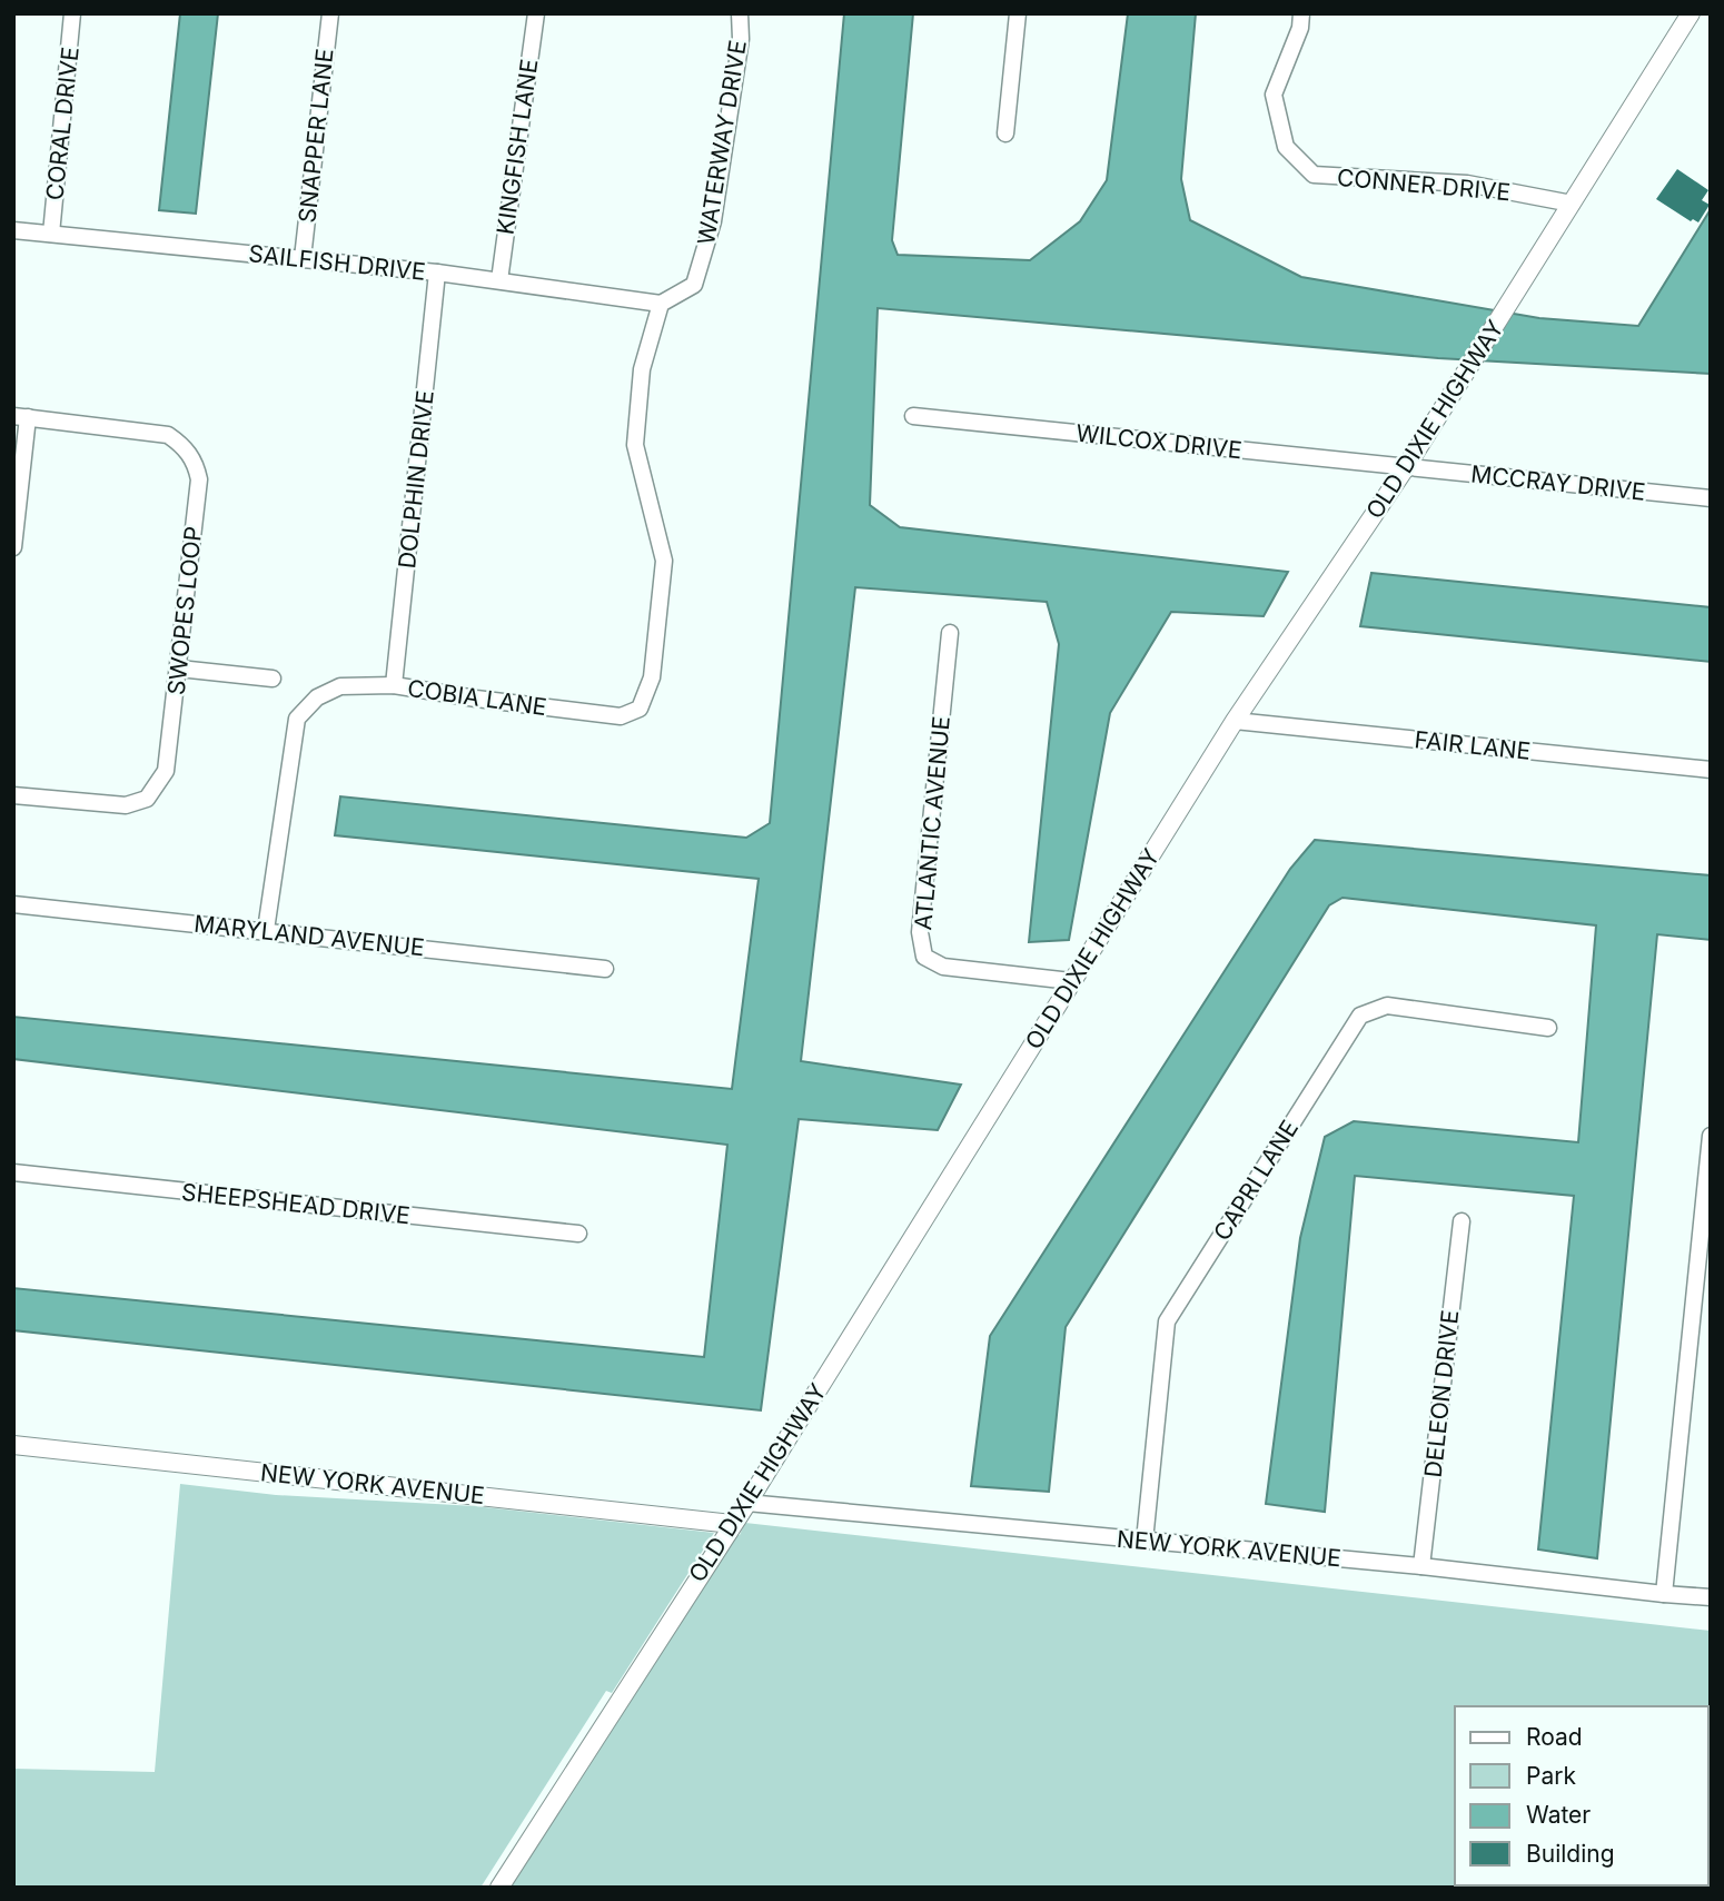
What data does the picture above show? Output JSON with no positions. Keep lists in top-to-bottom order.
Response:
{
  "streets": {
    "street": [
      "CORAL DRIVE",
      "SNAPPER LANE",
      "WATERWAY DRIVE",
      "KINGFISH LANE",
      "CONNER DRIVE",
      "SAILFISH DRIVE",
      "OLD DIXIE HIGHWAY",
      "WILCOX DRIVE",
      "DOLPHIN DRIVE",
      "MCCRAY DRIVE",
      "SWOPES LOOP",
      "COBIA LANE",
      "FAIR LANE",
      "ATLANTIC AVENUE",
      "MARYLAND AVENUE",
      "CAPRI LANE",
      "SHEEPSHEAD DRIVE",
      "DELEON DRIVE",
      "NEW YORK AVENUE"
    ]
  },
  "crossings": [
    ["CORAL DRIVE", "SAILFISH DRIVE"],
    ["SNAPPER LANE", "SAILFISH DRIVE"],
    ["WATERWAY DRIVE", "SAILFISH DRIVE"],
    ["WATERWAY DRIVE", "COBIA LANE"],
    ["KINGFISH LANE", "SAILFISH DRIVE"],
    ["CONNER DRIVE", "OLD DIXIE HIGHWAY"],
    ["SAILFISH DRIVE", "DOLPHIN DRIVE"],
    ["SAILFISH DRIVE", "COBIA LANE"],
    ["OLD DIXIE HIGHWAY", "WILCOX DRIVE"],
    ["OLD DIXIE HIGHWAY", "MCCRAY DRIVE"],
    ["OLD DIXIE HIGHWAY", "FAIR LANE"],
    ["OLD DIXIE HIGHWAY", "ATLANTIC AVENUE"],
    ["OLD DIXIE HIGHWAY", "NEW YORK AVENUE"],
    ["WILCOX DRIVE", "MCCRAY DRIVE"],
    ["DOLPHIN DRIVE", "COBIA LANE"],
    ["COBIA LANE", "MARYLAND AVENUE"],
    ["CAPRI LANE", "NEW YORK AVENUE"],
    ["DELEON DRIVE", "NEW YORK AVENUE"]
  ],
  "legend": [
    "Road",
    "Park",
    "Water",
    "Building"
  ]
}
